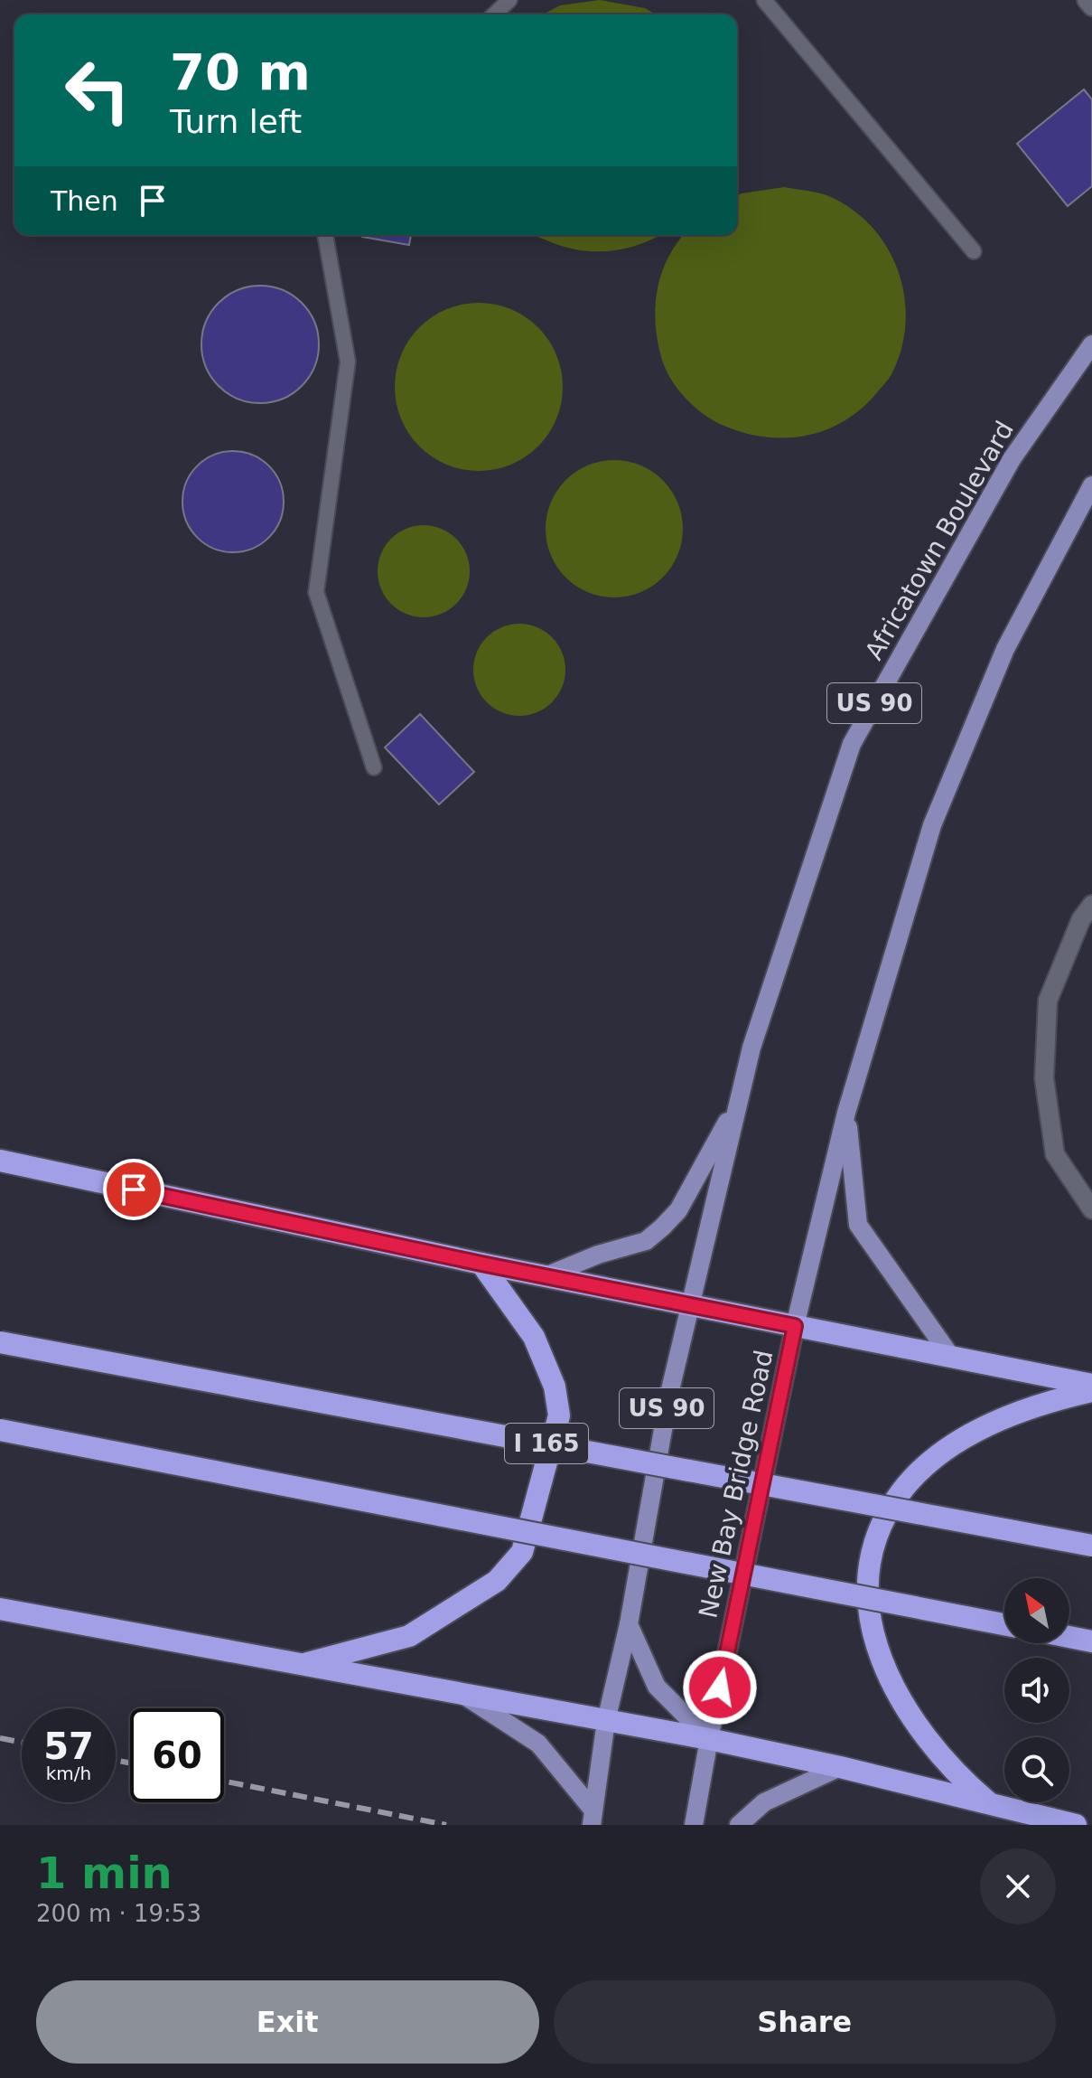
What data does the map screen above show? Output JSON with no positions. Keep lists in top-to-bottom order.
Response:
{
  "streets": {
    "highway": ["I 165"],
    "main road": ["Africatown Boulevard", "US 90", "New Bay Bridge Road"]
  },
  "crossings": [
    ["Africatown Boulevard", "US 90"]
  ],
  "north": "top left",
  "page": {
    "turn": ["70 m", "Turn left"],
    "then": "Then",
    "speed": "57 km/h",
    "limit": "60",
    "heading": ["1 min", "200 m · 19:53"],
    "buttons": ["Exit", "Share"]
  }
}
